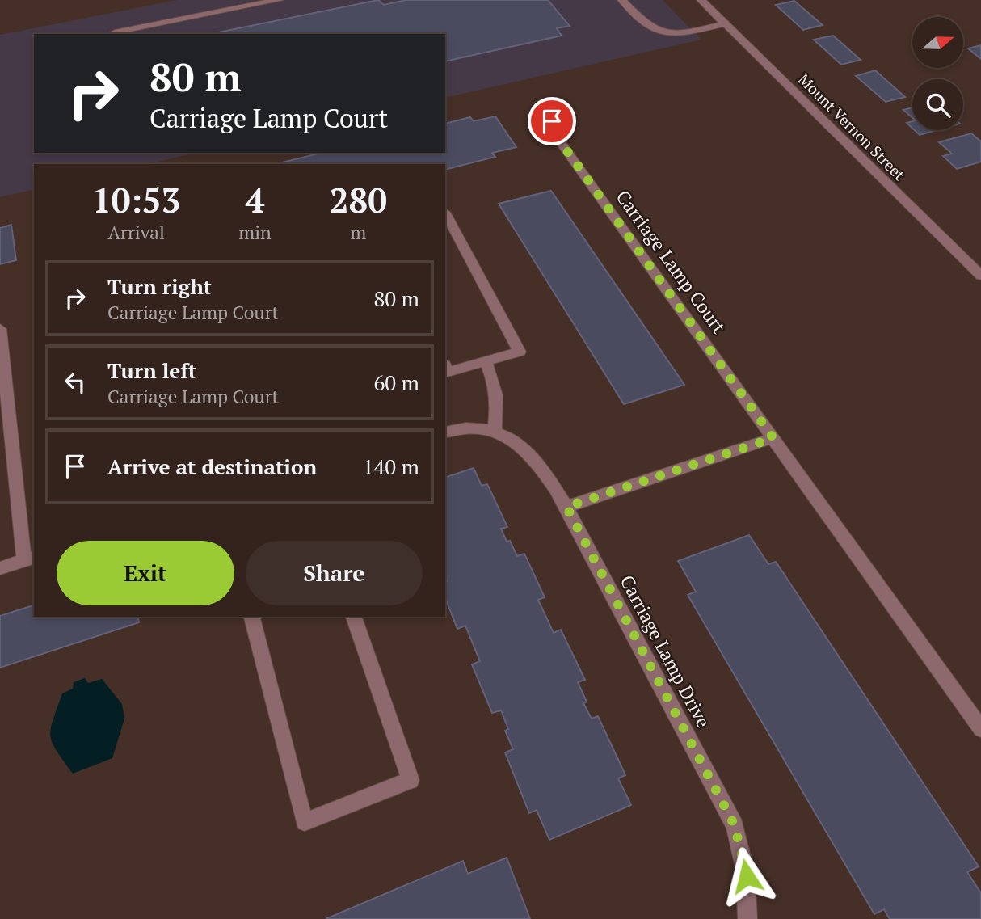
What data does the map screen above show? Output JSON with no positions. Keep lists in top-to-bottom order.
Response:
{
  "streets": {
    "street": ["Mount Vernon Street", "Carriage Lamp Court", "Carriage Lamp Drive"]
  },
  "north": "right",
  "page": {
    "turn": ["80 m", "Carriage Lamp Court"],
    "eta": [
      "10:53",
      "Arrival",
      "4",
      "min",
      "280",
      "m"
    ],
    "list": [
      {
        "name": "Turn right",
        "note": "Carriage Lamp Court",
        "value": "80 m"
      },
      {
        "name": "Turn left",
        "note": "Carriage Lamp Court",
        "value": "60 m"
      },
      {
        "name": "Arrive at destination",
        "value": "140 m"
      }
    ],
    "buttons": ["Exit", "Share"]
  }
}
